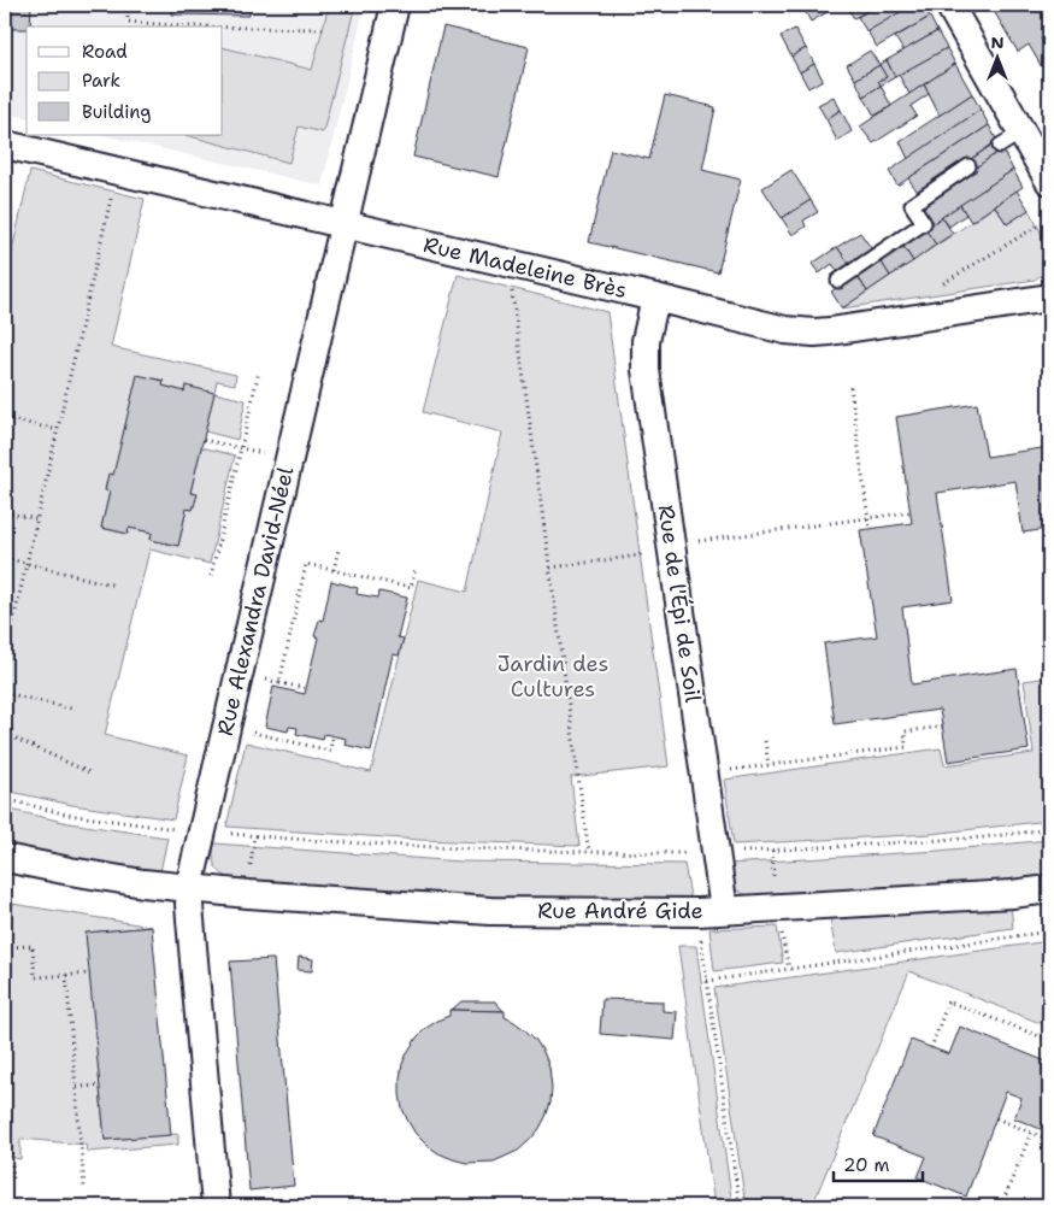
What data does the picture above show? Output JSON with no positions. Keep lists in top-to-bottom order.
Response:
{
  "streets": {
    "street": [
      "Rue Madeleine Brès",
      "Rue Alexandra David-Néel",
      "Rue de l'Épi de Soil",
      "Rue André Gide"
    ]
  },
  "crossings": [
    ["Rue Madeleine Brès", "Rue Alexandra David-Néel"],
    ["Rue Madeleine Brès", "Rue de l'Épi de Soil"],
    ["Rue Alexandra David-Néel", "Rue André Gide"],
    ["Rue de l'Épi de Soil", "Rue André Gide"]
  ],
  "parks": ["Jardin des Cultures"],
  "legend": ["Road", "Park", "Building"],
  "scale_bar": "20 m",
  "north": "top"
}
